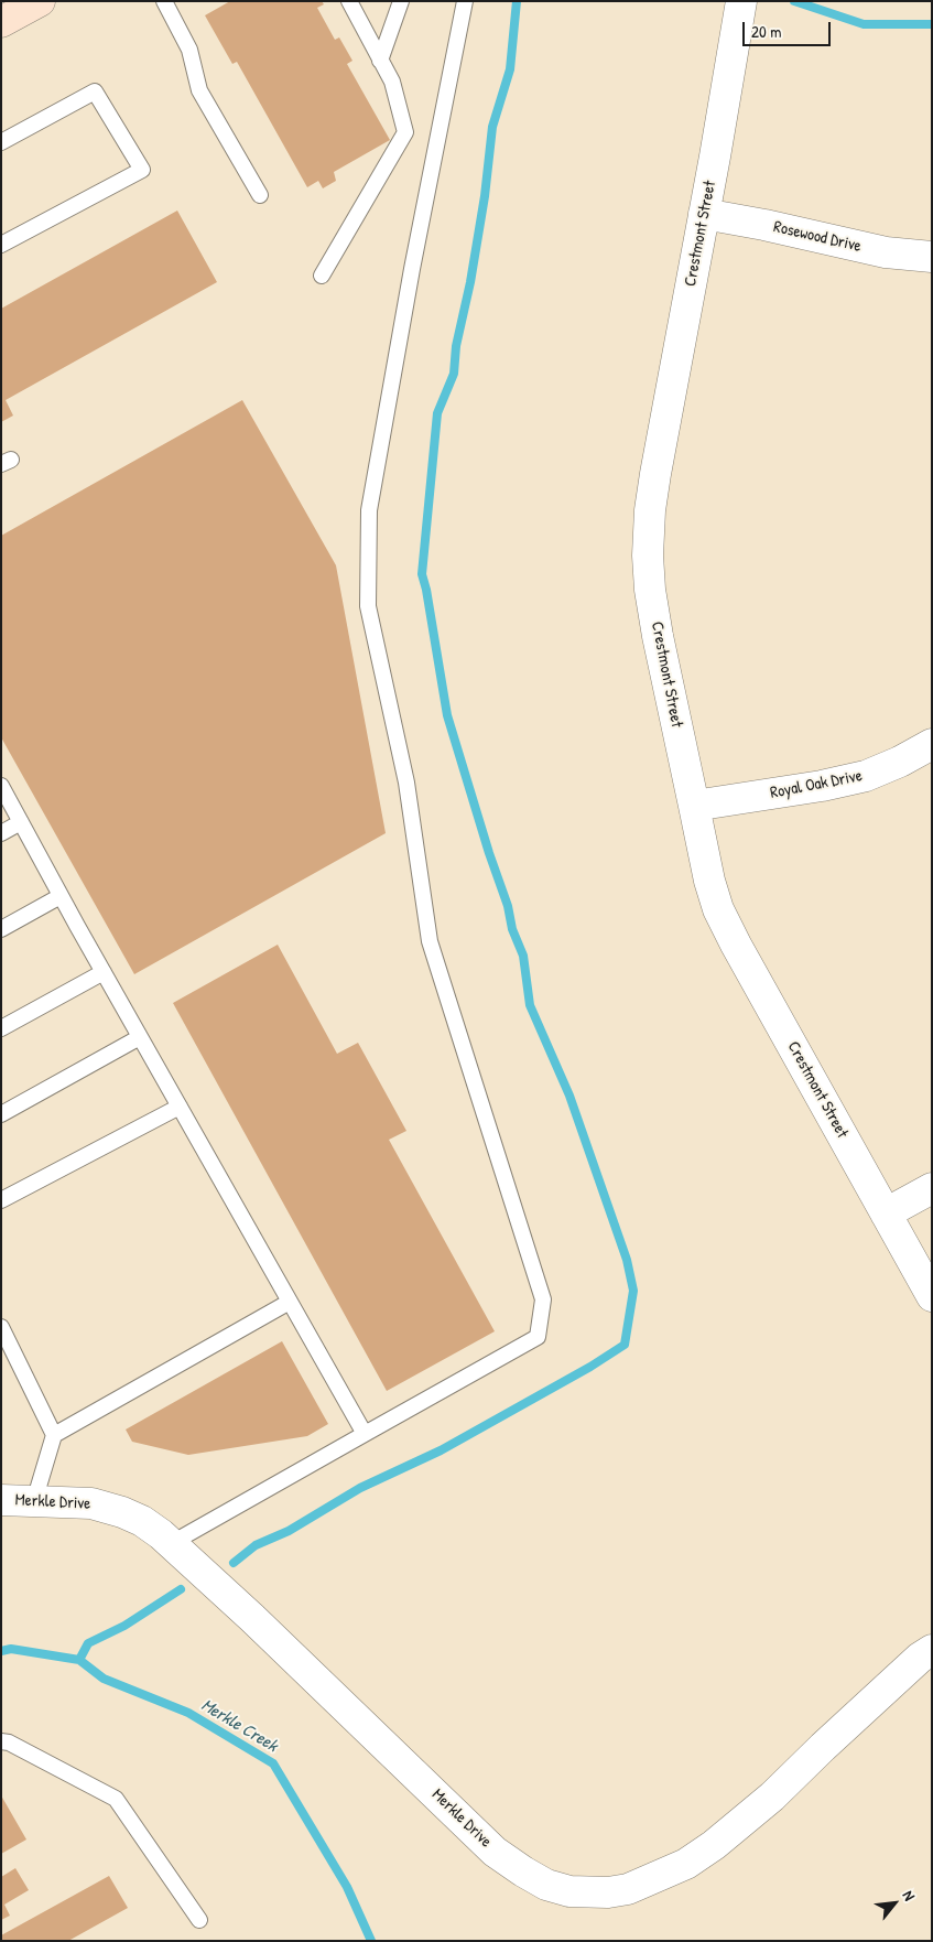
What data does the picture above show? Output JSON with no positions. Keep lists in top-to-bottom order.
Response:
{
  "streets": {
    "street": [
      "Crestmont Street",
      "Rosewood Drive",
      "Royal Oak Drive",
      "Merkle Drive"
    ]
  },
  "crossings": [
    ["Crestmont Street", "Rosewood Drive"],
    ["Crestmont Street", "Royal Oak Drive"]
  ],
  "water": ["Merkle Creek"],
  "scale_bar": "20 m",
  "north": "top right"
}
